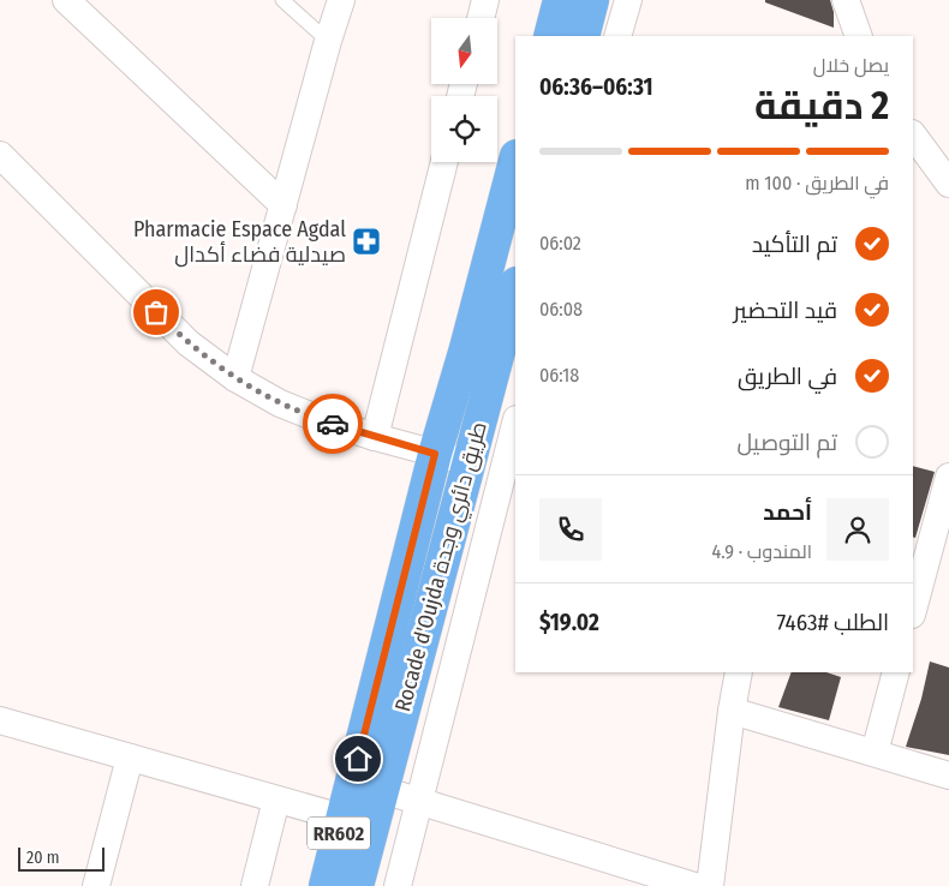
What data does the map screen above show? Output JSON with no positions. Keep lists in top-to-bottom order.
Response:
{
  "streets": {
    "highway": ["Rocade d'Oujda طريق دائري وجدة", "RR602"]
  },
  "places": {
    "pharmacy": ["Pharmacie Espace Agdal صيدلية فضاء أكدال"]
  },
  "scale_bar": "20 m",
  "north": "bottom",
  "page": {
    "heading": ["2 دقيقة", "يصل خلال", "06:31–06:36"],
    "panel": [
      "أحمد",
      "المندوب · 4.9",
      "الطلب #7463",
      "$19.02"
    ],
    "bar": "في الطريق · 100 m",
    "list": [
      ["تم التأكيد", "06:02"],
      ["قيد التحضير", "06:08"],
      ["في الطريق", "06:18"],
      "تم التوصيل"
    ],
    "scale": "20 m"
  }
}
